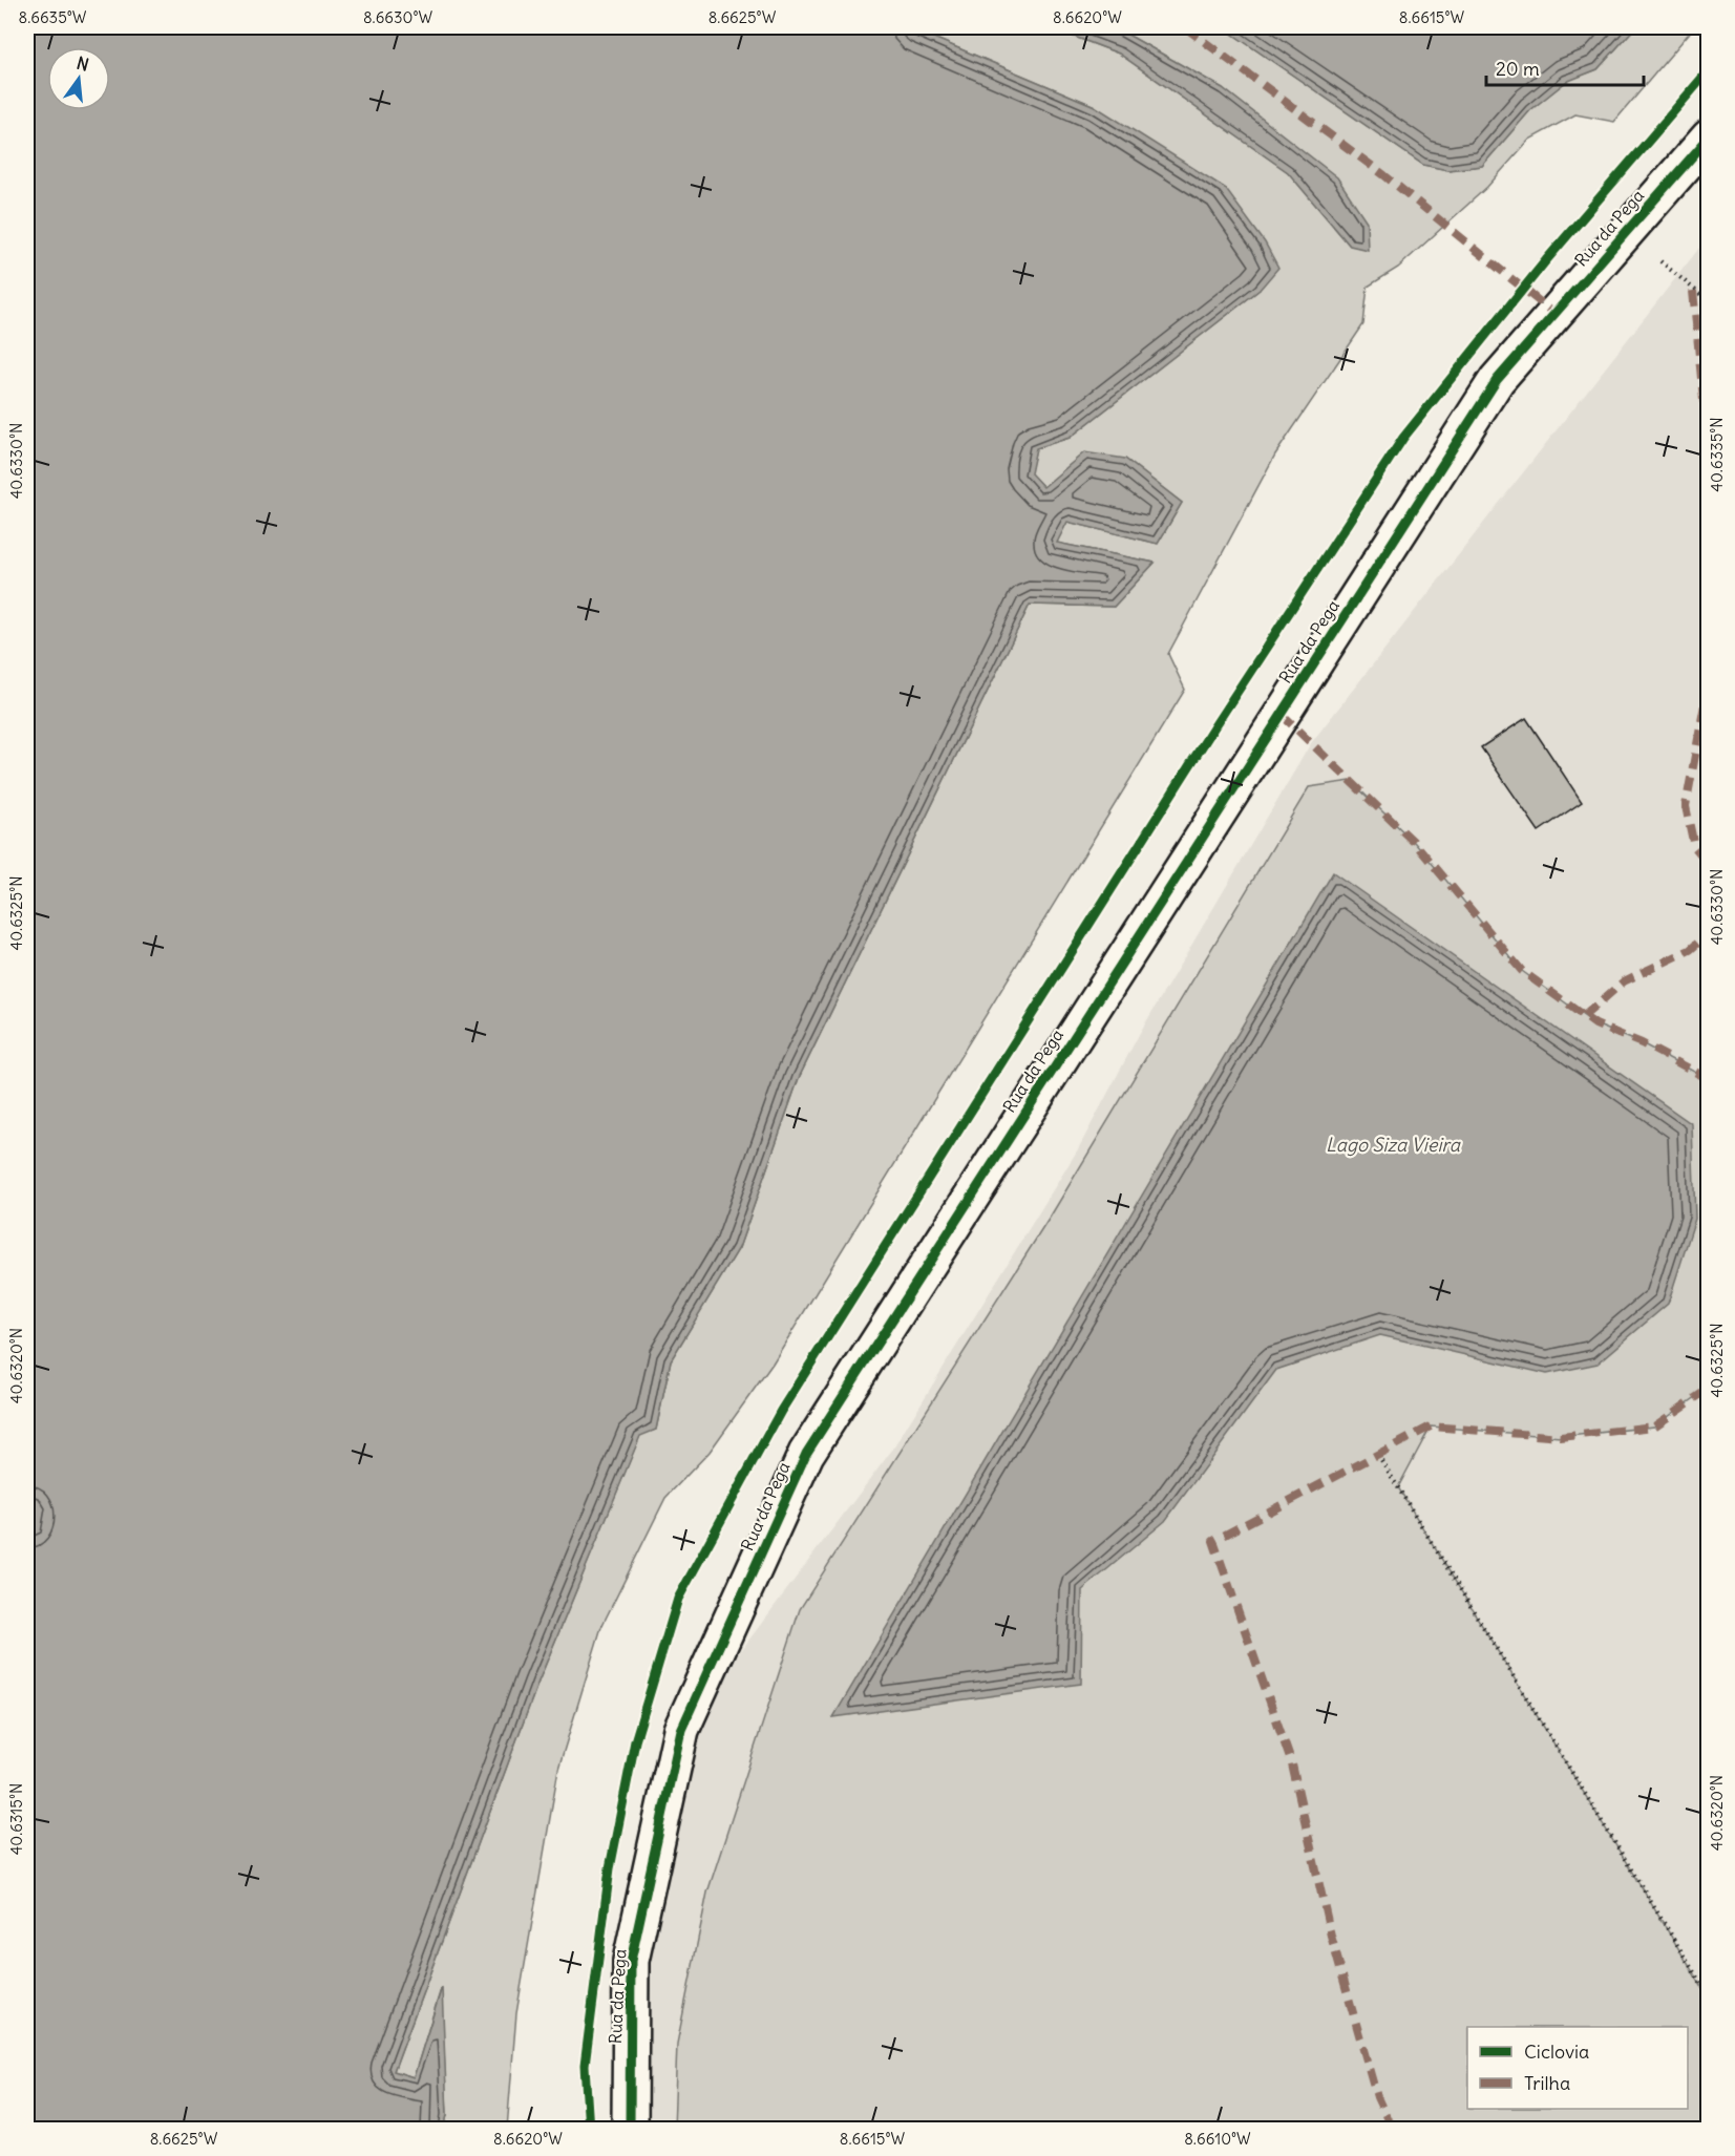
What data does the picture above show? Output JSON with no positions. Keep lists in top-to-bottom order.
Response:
{
  "streets": {
    "street": ["Rua da Pega"]
  },
  "water": ["Lago Siza Vieira"],
  "legend": ["Ciclovia", "Trilha"],
  "scale_bar": "20 m",
  "north": "top",
  "coordinates": [
    "8.6635°W",
    "8.6630°W",
    "8.6625°W",
    "8.6620°W",
    "8.6615°W",
    "40.6335°N",
    "40.6330°N",
    "40.6325°N",
    "40.6320°N",
    "40.6315°N",
    "8.6610°W"
  ]
}
